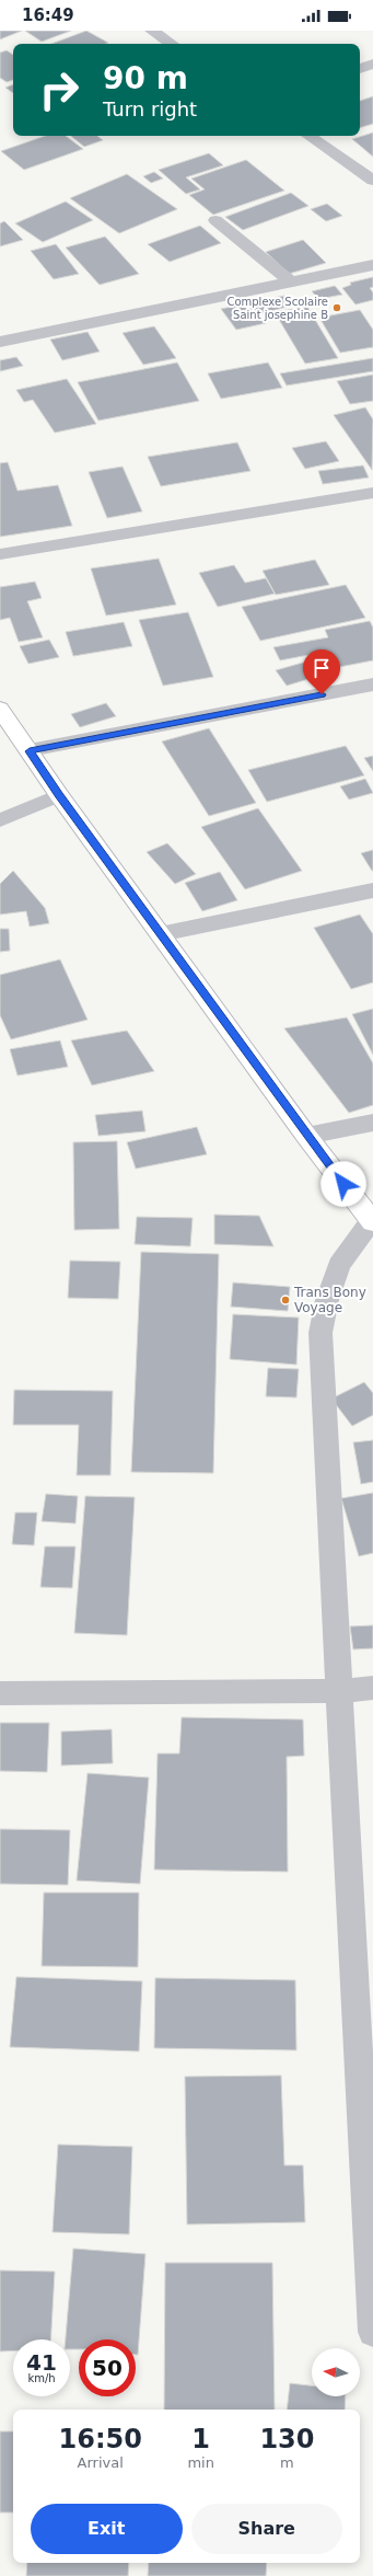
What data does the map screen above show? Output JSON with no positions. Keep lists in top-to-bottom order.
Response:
{
  "places": ["Complexe Scolaire Saint josephine B", "Trans Bony Voyage"],
  "north": "left",
  "page": {
    "status": "16:49",
    "turn": ["90 m", "Turn right"],
    "speed": "41 km/h",
    "limit": "50",
    "eta": [
      "16:50",
      "Arrival",
      "1",
      "min",
      "130",
      "m"
    ],
    "buttons": ["Exit", "Share"]
  }
}
